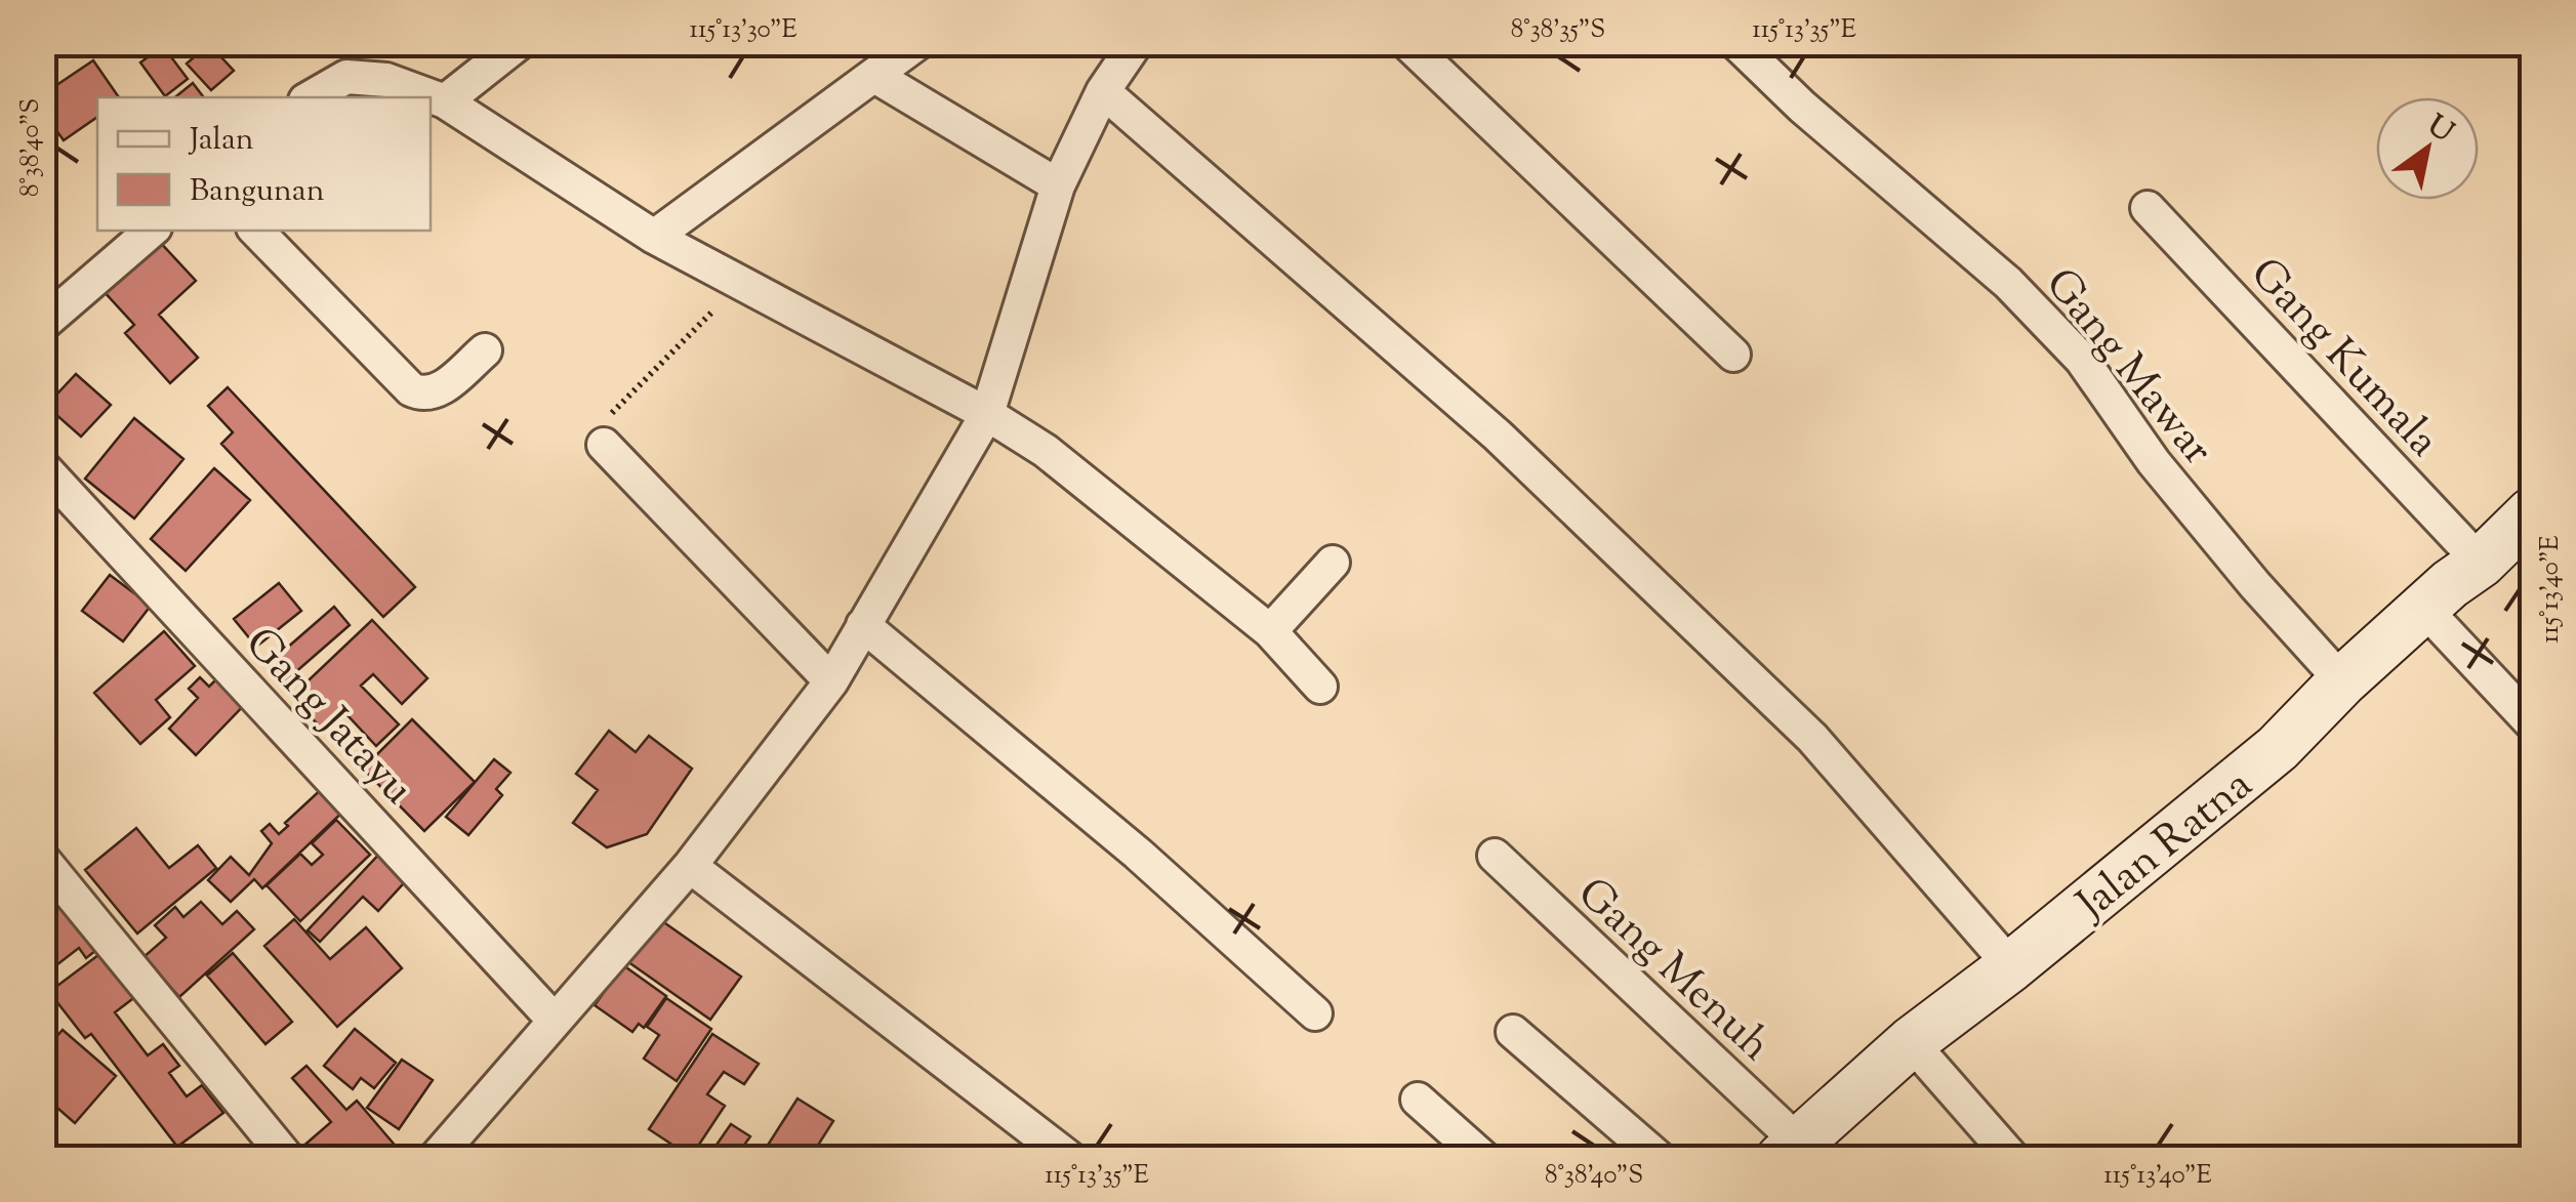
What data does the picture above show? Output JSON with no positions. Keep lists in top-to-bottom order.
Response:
{
  "streets": {
    "street": [
      "Gang Kumala",
      "Gang Mawar",
      "Gang Jatayu",
      "Jalan Ratna",
      "Gang Menuh"
    ]
  },
  "crossings": [
    ["Gang Kumala", "Jalan Ratna"],
    ["Gang Mawar", "Jalan Ratna"],
    ["Jalan Ratna", "Gang Menuh"]
  ],
  "legend": ["Jalan", "Bangunan"],
  "north": "top right",
  "coordinates": [
    "115°13'30\"E",
    "8°38'35\"S",
    "115°13'35\"E",
    "8°38'40\"S",
    "115°13'40\"E"
  ]
}
